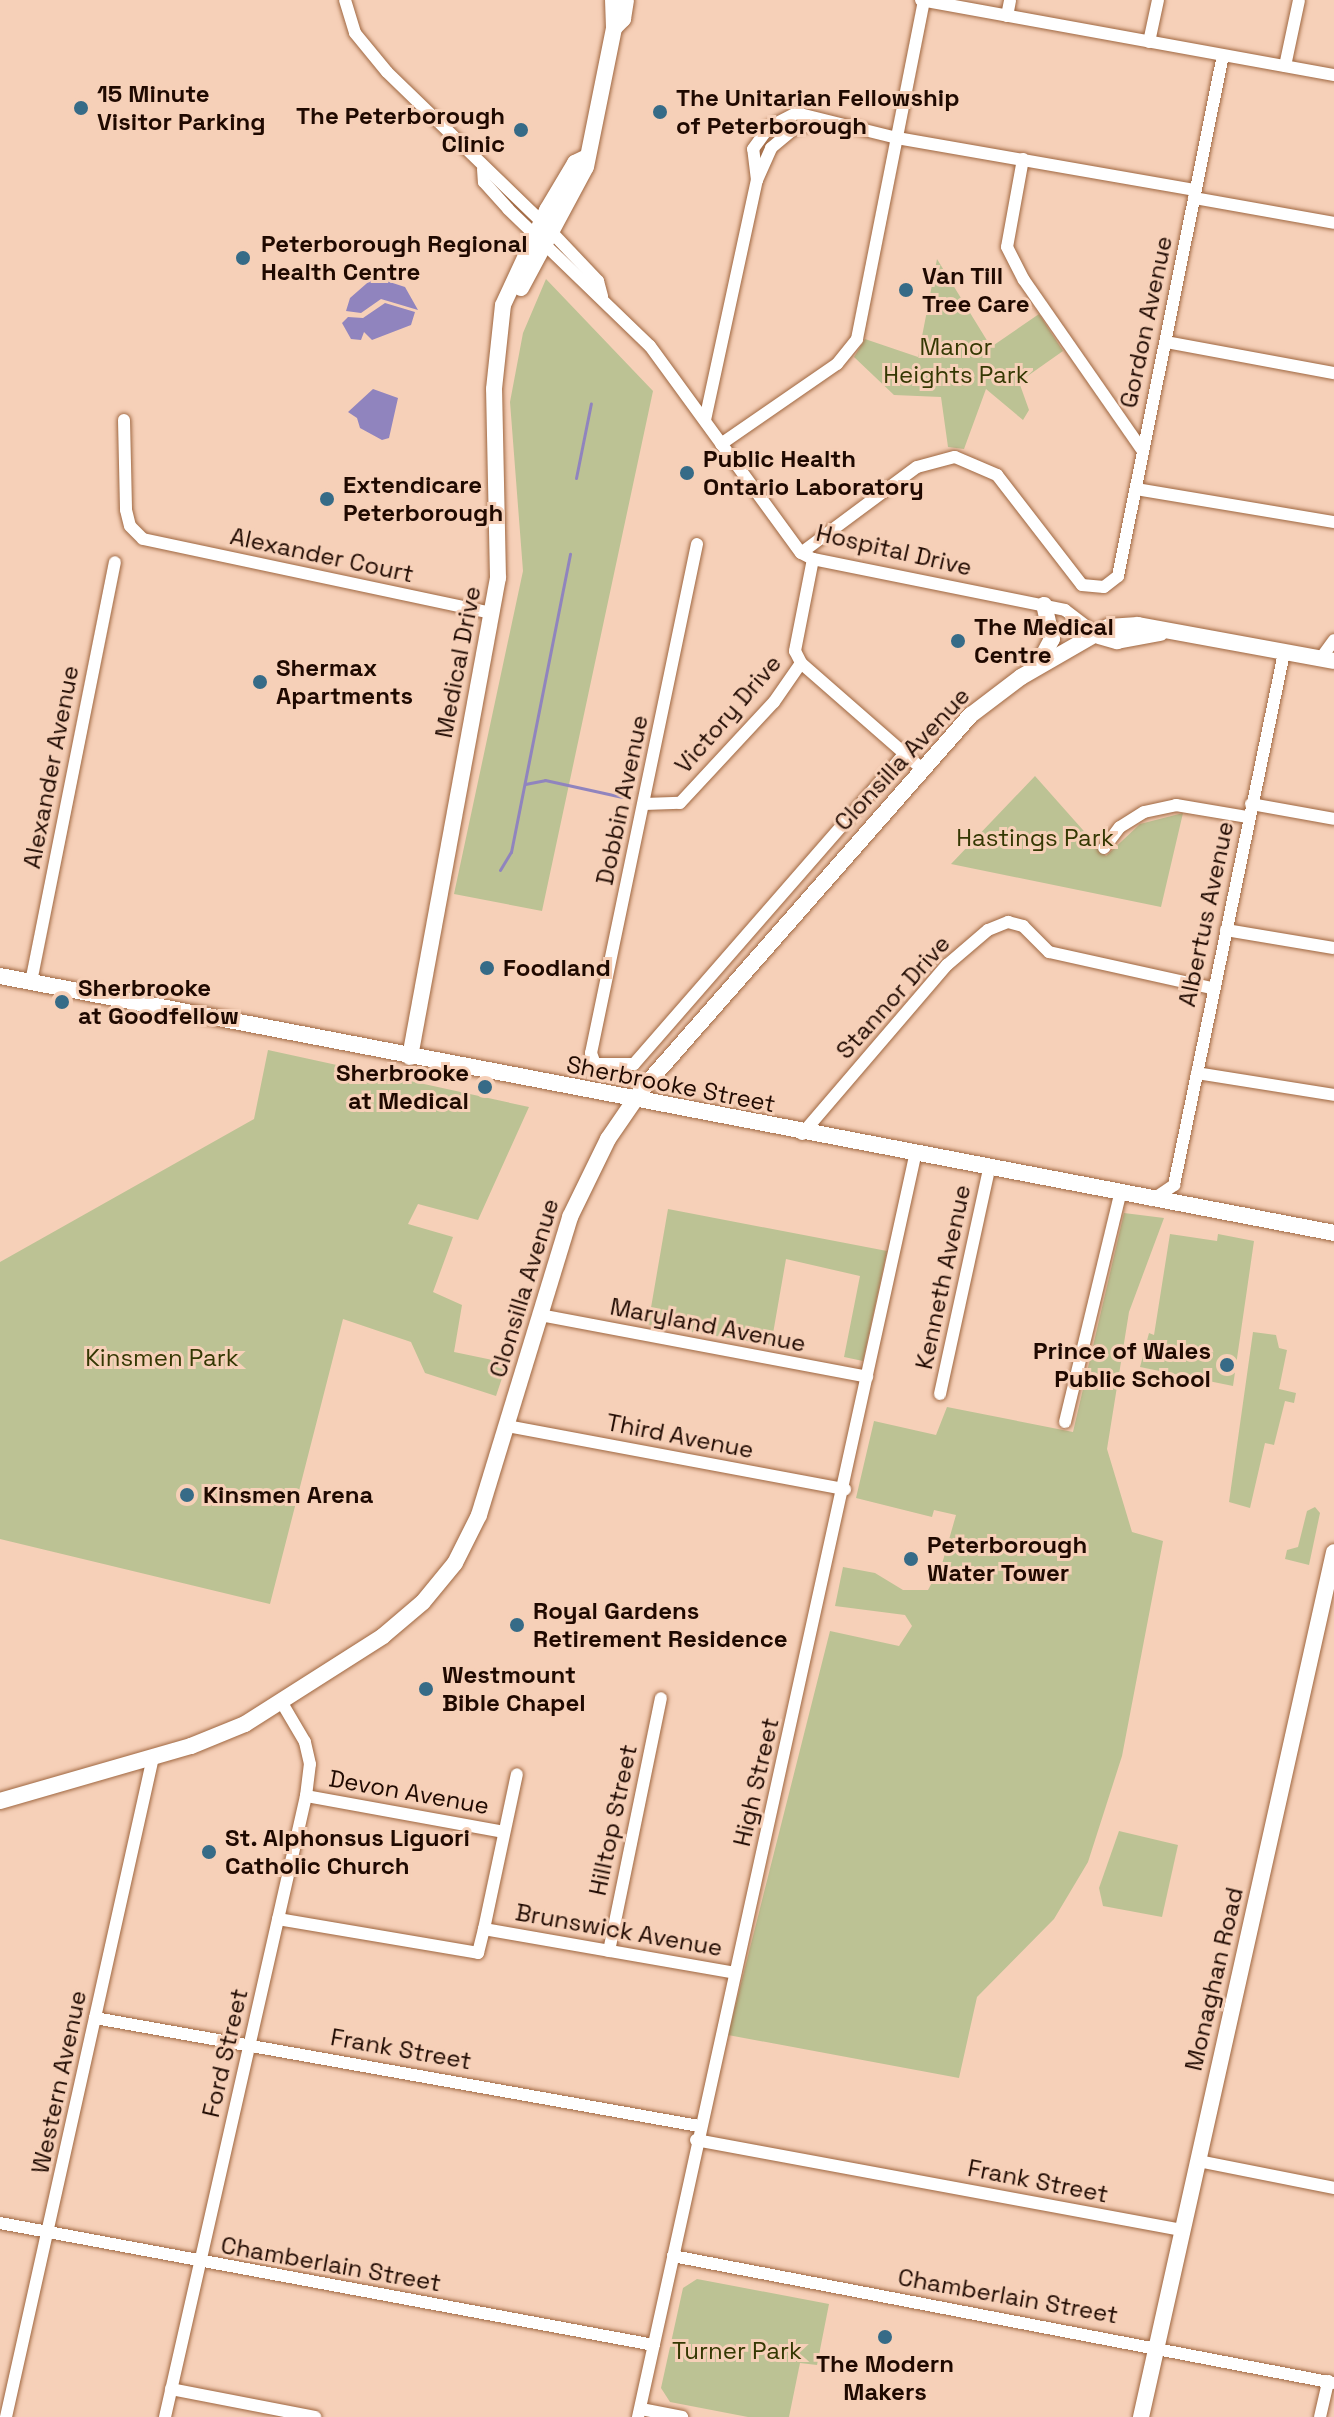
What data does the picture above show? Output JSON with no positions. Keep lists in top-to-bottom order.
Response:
{
  "streets": {
    "main road": [
      "Medical Drive",
      "Clonsilla Avenue",
      "Sherbrooke Street",
      "Monaghan Road"
    ],
    "street": [
      "Gordon Avenue",
      "Hospital Drive",
      "Alexander Court",
      "Victory Drive",
      "Alexander Avenue",
      "Dobbin Avenue",
      "Albertus Avenue",
      "Stannor Drive",
      "Kenneth Avenue",
      "Maryland Avenue",
      "Third Avenue",
      "High Street",
      "Devon Avenue",
      "Hilltop Street",
      "Brunswick Avenue",
      "Frank Street",
      "Ford Street",
      "Western Avenue",
      "Chamberlain Street"
    ]
  },
  "crossings": [
    ["Gordon Avenue", "Hospital Drive"],
    ["Hospital Drive", "Medical Drive"],
    ["Hospital Drive", "Clonsilla Avenue"],
    ["Alexander Court", "Medical Drive"],
    ["Medical Drive", "Sherbrooke Street"],
    ["Victory Drive", "Dobbin Avenue"],
    ["Clonsilla Avenue", "Dobbin Avenue"],
    ["Clonsilla Avenue", "Albertus Avenue"],
    ["Clonsilla Avenue", "Sherbrooke Street"],
    ["Clonsilla Avenue", "Maryland Avenue"],
    ["Clonsilla Avenue", "Third Avenue"],
    ["Clonsilla Avenue", "Ford Street"],
    ["Clonsilla Avenue", "Western Avenue"],
    ["Alexander Avenue", "Sherbrooke Street"],
    ["Albertus Avenue", "Stannor Drive"],
    ["Stannor Drive", "Sherbrooke Street"],
    ["Sherbrooke Street", "Kenneth Avenue"],
    ["Sherbrooke Street", "High Street"],
    ["Maryland Avenue", "High Street"],
    ["Third Avenue", "High Street"],
    ["High Street", "Brunswick Avenue"],
    ["High Street", "Frank Street"],
    ["High Street", "Chamberlain Street"],
    ["Devon Avenue", "Ford Street"],
    ["Hilltop Street", "Brunswick Avenue"],
    ["Brunswick Avenue", "Ford Street"],
    ["Monaghan Road", "Frank Street"],
    ["Monaghan Road", "Chamberlain Street"],
    ["Frank Street", "Ford Street"],
    ["Frank Street", "Western Avenue"],
    ["Ford Street", "Chamberlain Street"],
    ["Western Avenue", "Chamberlain Street"]
  ],
  "parks": [
    "Manor Heights Park",
    "Hastings Park",
    "Kinsmen Park",
    "Turner Park"
  ],
  "places": [
    "15 Minute Visitor Parking",
    "The Unitarian Fellowship of Peterborough",
    "The Peterborough Clinic",
    "Peterborough Regional Health Centre",
    "Van Till Tree Care",
    "Public Health Ontario Laboratory",
    "Extendicare Peterborough",
    "The Medical Centre",
    "Shermax Apartments",
    "Foodland",
    "Sherbrooke at Goodfellow",
    "Sherbrooke at Medical",
    "Prince of Wales Public School",
    "Kinsmen Arena",
    "Peterborough Water Tower",
    "Royal Gardens Retirement Residence",
    "Westmount Bible Chapel",
    "St. Alphonsus Liguori Catholic Church",
    "The Modern Makers"
  ]
}
